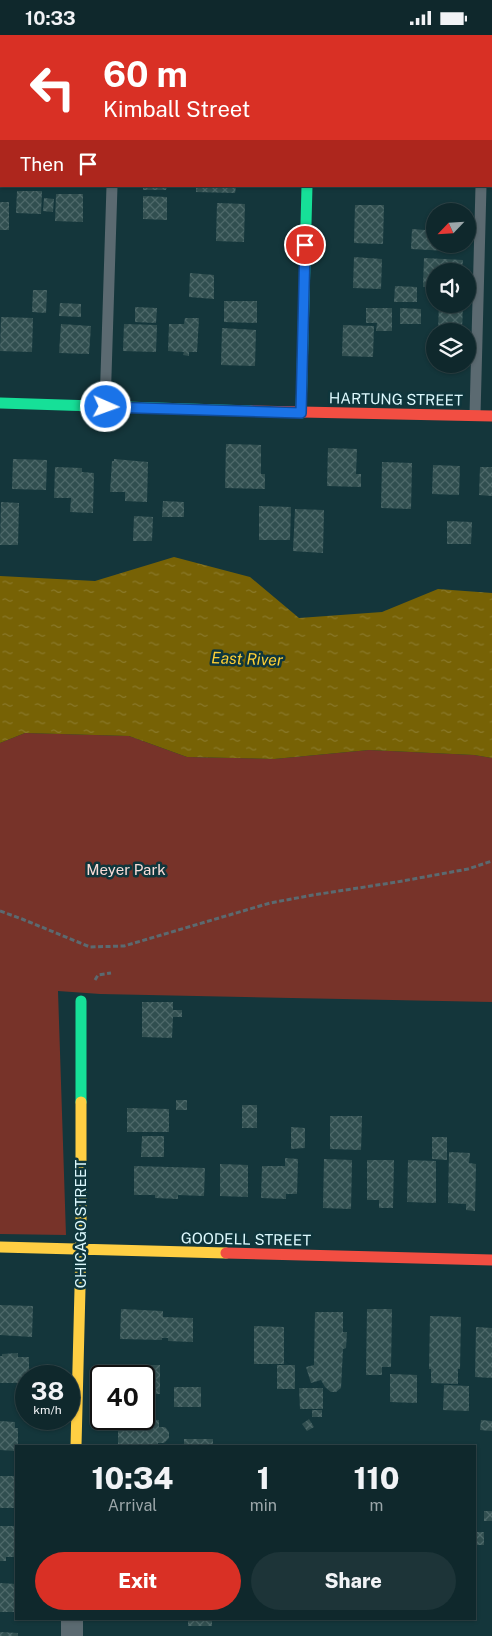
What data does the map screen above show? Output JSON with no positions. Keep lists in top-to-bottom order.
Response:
{
  "streets": {
    "street": ["HARTUNG STREET", "CHICAGO STREET", "GOODELL STREET"]
  },
  "crossings": [
    ["CHICAGO STREET", "GOODELL STREET"]
  ],
  "water": ["East River"],
  "parks": ["Meyer Park"],
  "north": "bottom left",
  "page": {
    "status": "10:33",
    "turn": ["60 m", "Kimball Street"],
    "then": "Then",
    "speed": "38 km/h",
    "limit": "40",
    "eta": [
      "10:34",
      "Arrival",
      "1",
      "min",
      "110",
      "m"
    ],
    "buttons": ["Exit", "Share"]
  }
}
